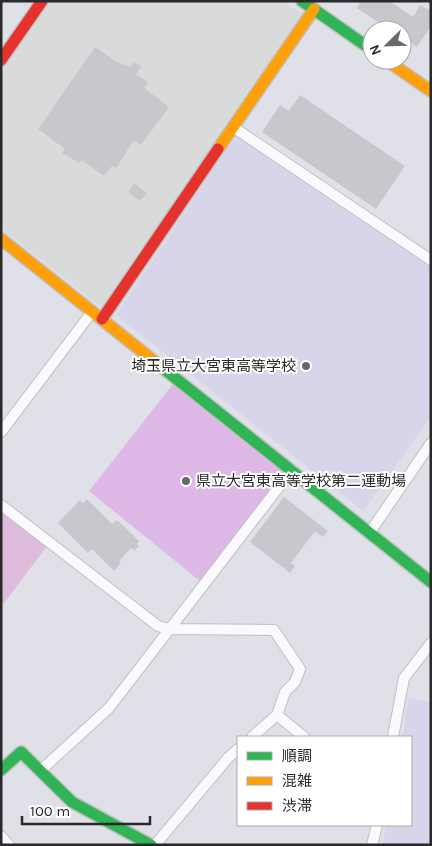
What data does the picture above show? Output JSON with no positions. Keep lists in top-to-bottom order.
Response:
{
  "places": ["埼玉県立大宮東高等学校", "県立大宮東高等学校第二運動場"],
  "legend": ["順調", "混雑", "渋滞"],
  "scale_bar": "100 m",
  "north": "bottom left"
}
